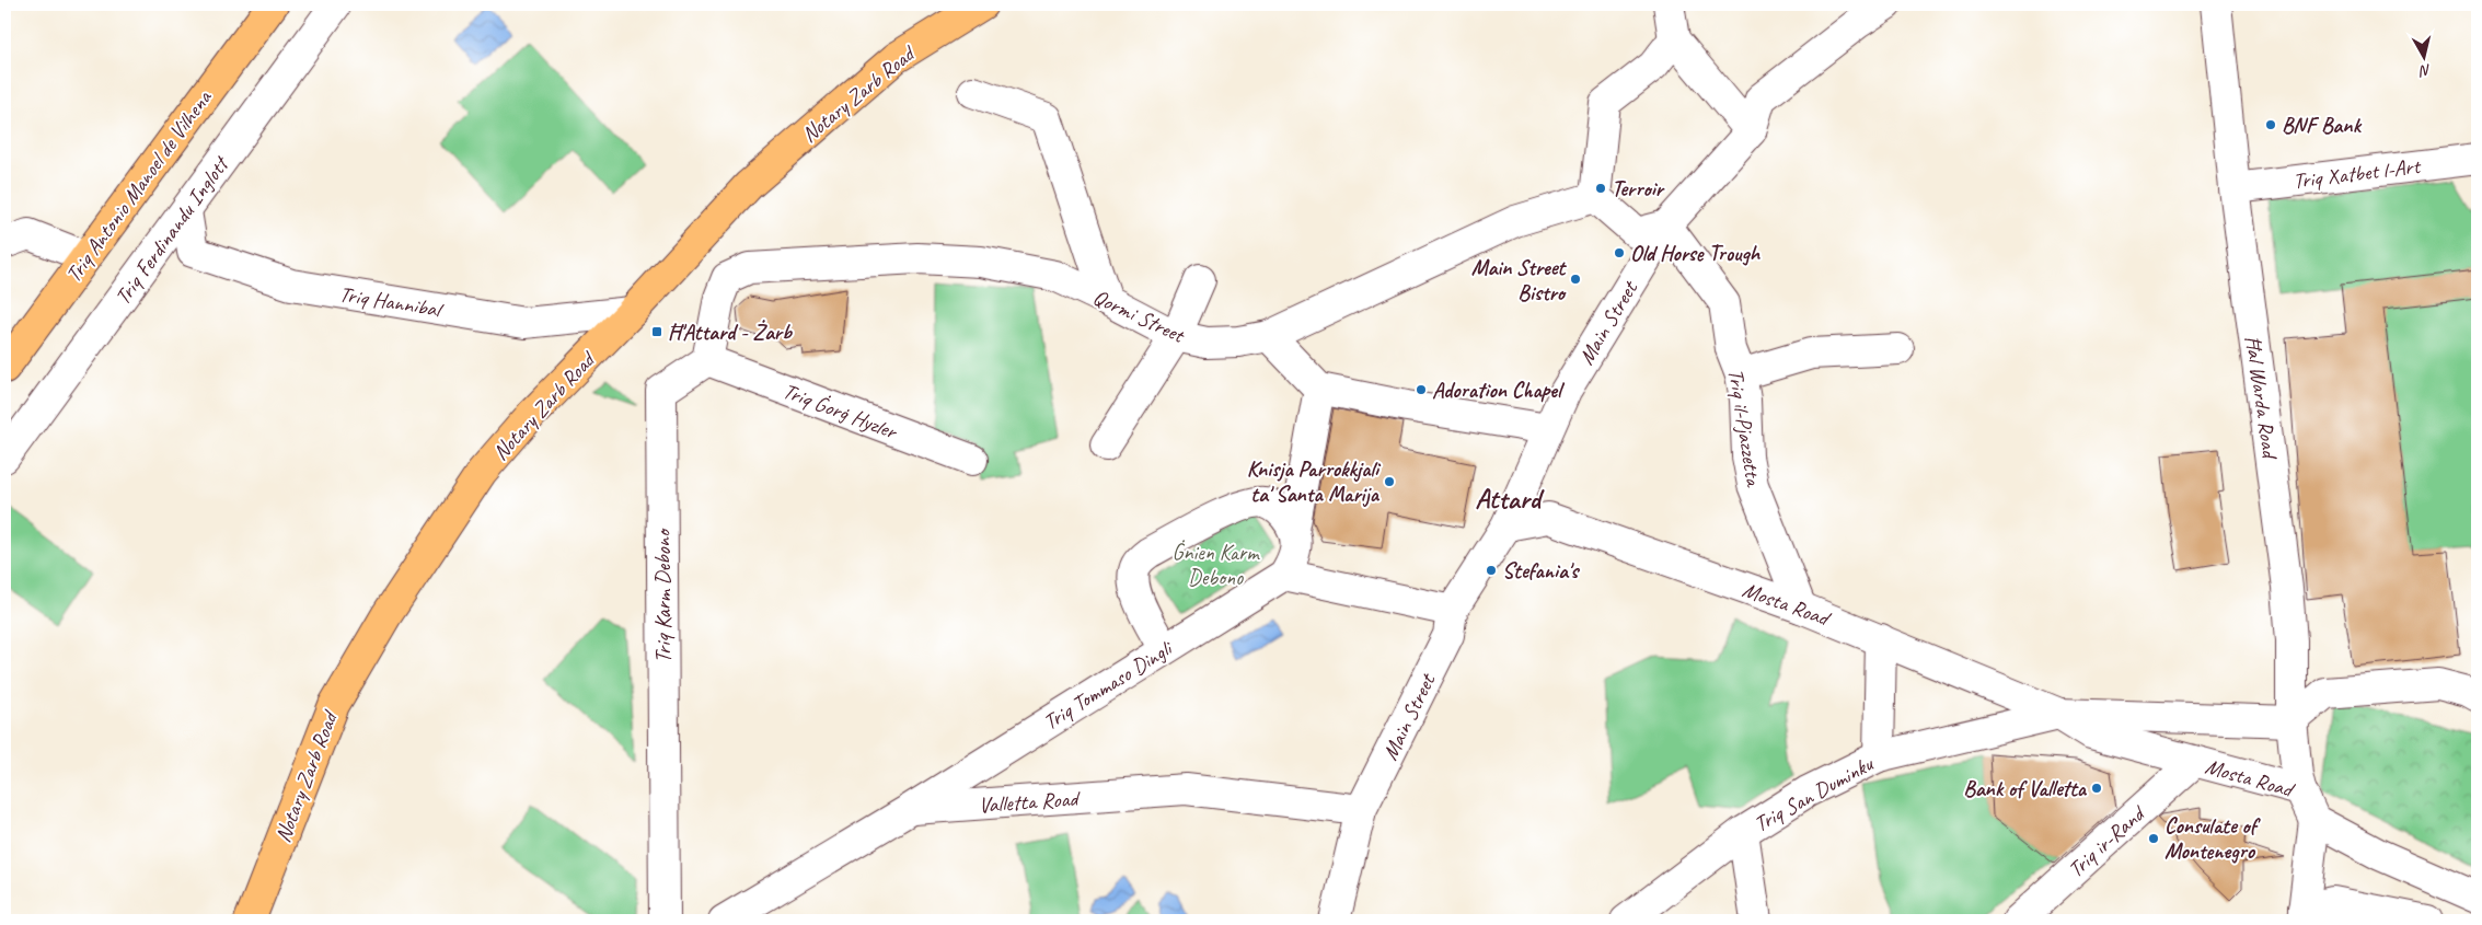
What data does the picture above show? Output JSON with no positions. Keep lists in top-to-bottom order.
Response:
{
  "streets": {
    "highway": ["Notary Zarb Road", "Triq Antonio Manoel de Vilhena"],
    "street": [
      "Triq Xatbet l-Art",
      "Triq Ferdinandu Inglott",
      "Triq Hannibal",
      "Qormi Street",
      "Main Street",
      "Ħal Warda Road",
      "Triq Ġorġ Hyzler",
      "Triq il-Pjazzetta",
      "Triq Karm Debono",
      "Mosta Road",
      "Triq Tommaso Dingli",
      "Triq San Duminku",
      "Valletta Road",
      "Triq ir-Rand"
    ]
  },
  "crossings": [
    ["Notary Zarb Road", "Triq Hannibal"],
    ["Triq Xatbet l-Art", "Ħal Warda Road"],
    ["Triq Ferdinandu Inglott", "Triq Hannibal"],
    ["Qormi Street", "Triq Ġorġ Hyzler"],
    ["Qormi Street", "Triq Karm Debono"],
    ["Main Street", "Triq il-Pjazzetta"],
    ["Main Street", "Mosta Road"],
    ["Main Street", "Valletta Road"],
    ["Ħal Warda Road", "Mosta Road"],
    ["Triq Ġorġ Hyzler", "Triq Karm Debono"],
    ["Triq il-Pjazzetta", "Mosta Road"],
    ["Mosta Road", "Triq San Duminku"],
    ["Mosta Road", "Triq ir-Rand"],
    ["Triq Tommaso Dingli", "Valletta Road"]
  ],
  "districts": ["Attard"],
  "parks": ["Ġnien Karm Debono"],
  "places": {
    "other": [
      "BNF Bank",
      "Terroir",
      "Old Horse Trough",
      "Main Street Bistro",
      "Adoration Chapel",
      "Knisja Parrokkjali ta' Santa Marija",
      "Stefania's",
      "Bank of Valletta",
      "Consulate of Montenegro"
    ],
    "transit": ["Ħ'Attard - Żarb"]
  },
  "north": "bottom"
}
